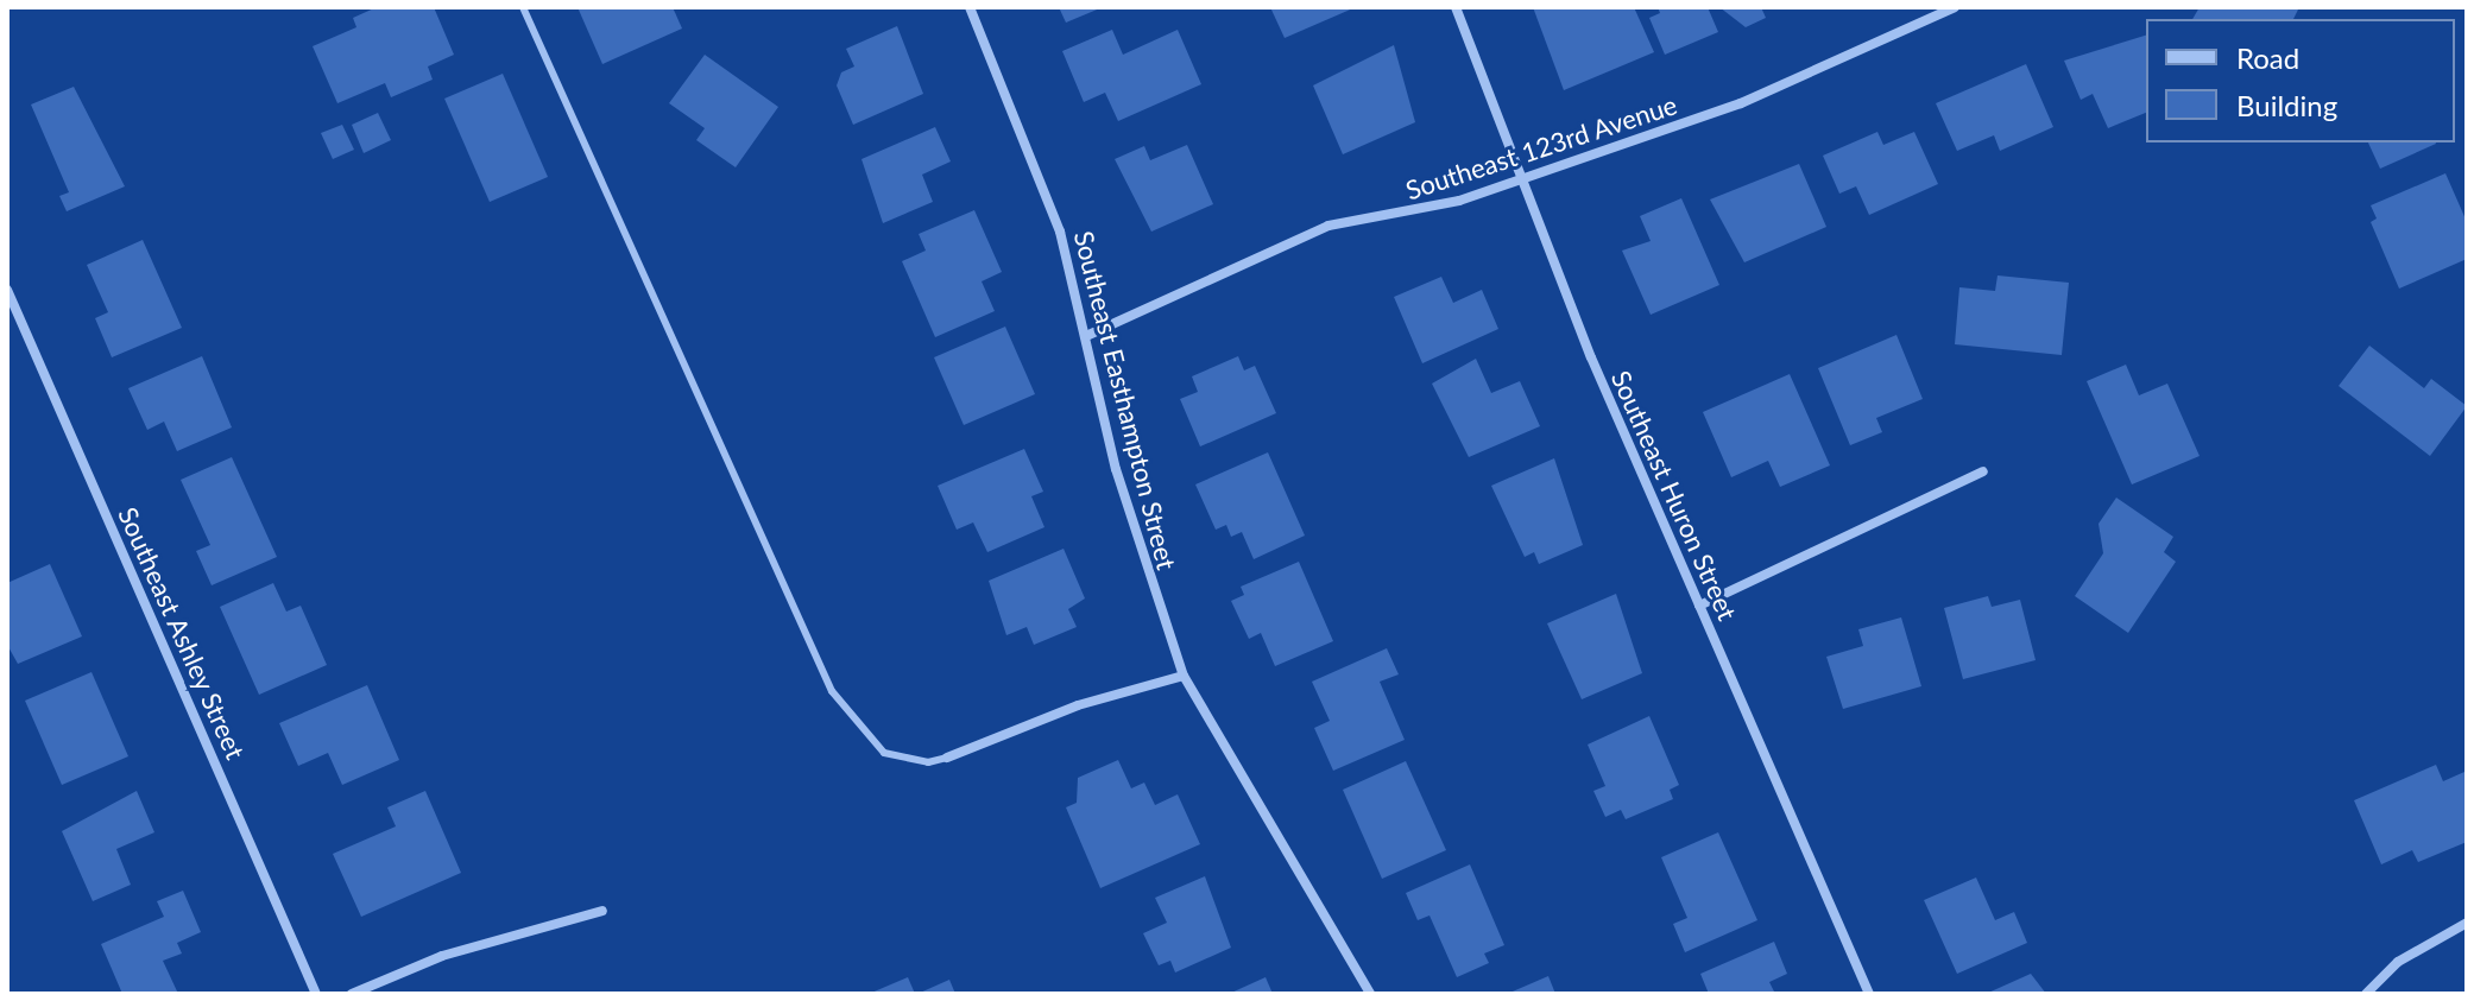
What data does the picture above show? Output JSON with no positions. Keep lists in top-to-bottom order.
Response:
{
  "streets": {
    "street": [
      "Southeast 123rd Avenue",
      "Southeast Easthampton Street",
      "Southeast Huron Street",
      "Southeast Ashley Street"
    ]
  },
  "crossings": [
    ["Southeast 123rd Avenue", "Southeast Easthampton Street"],
    ["Southeast 123rd Avenue", "Southeast Huron Street"]
  ],
  "legend": ["Road", "Building"]
}
